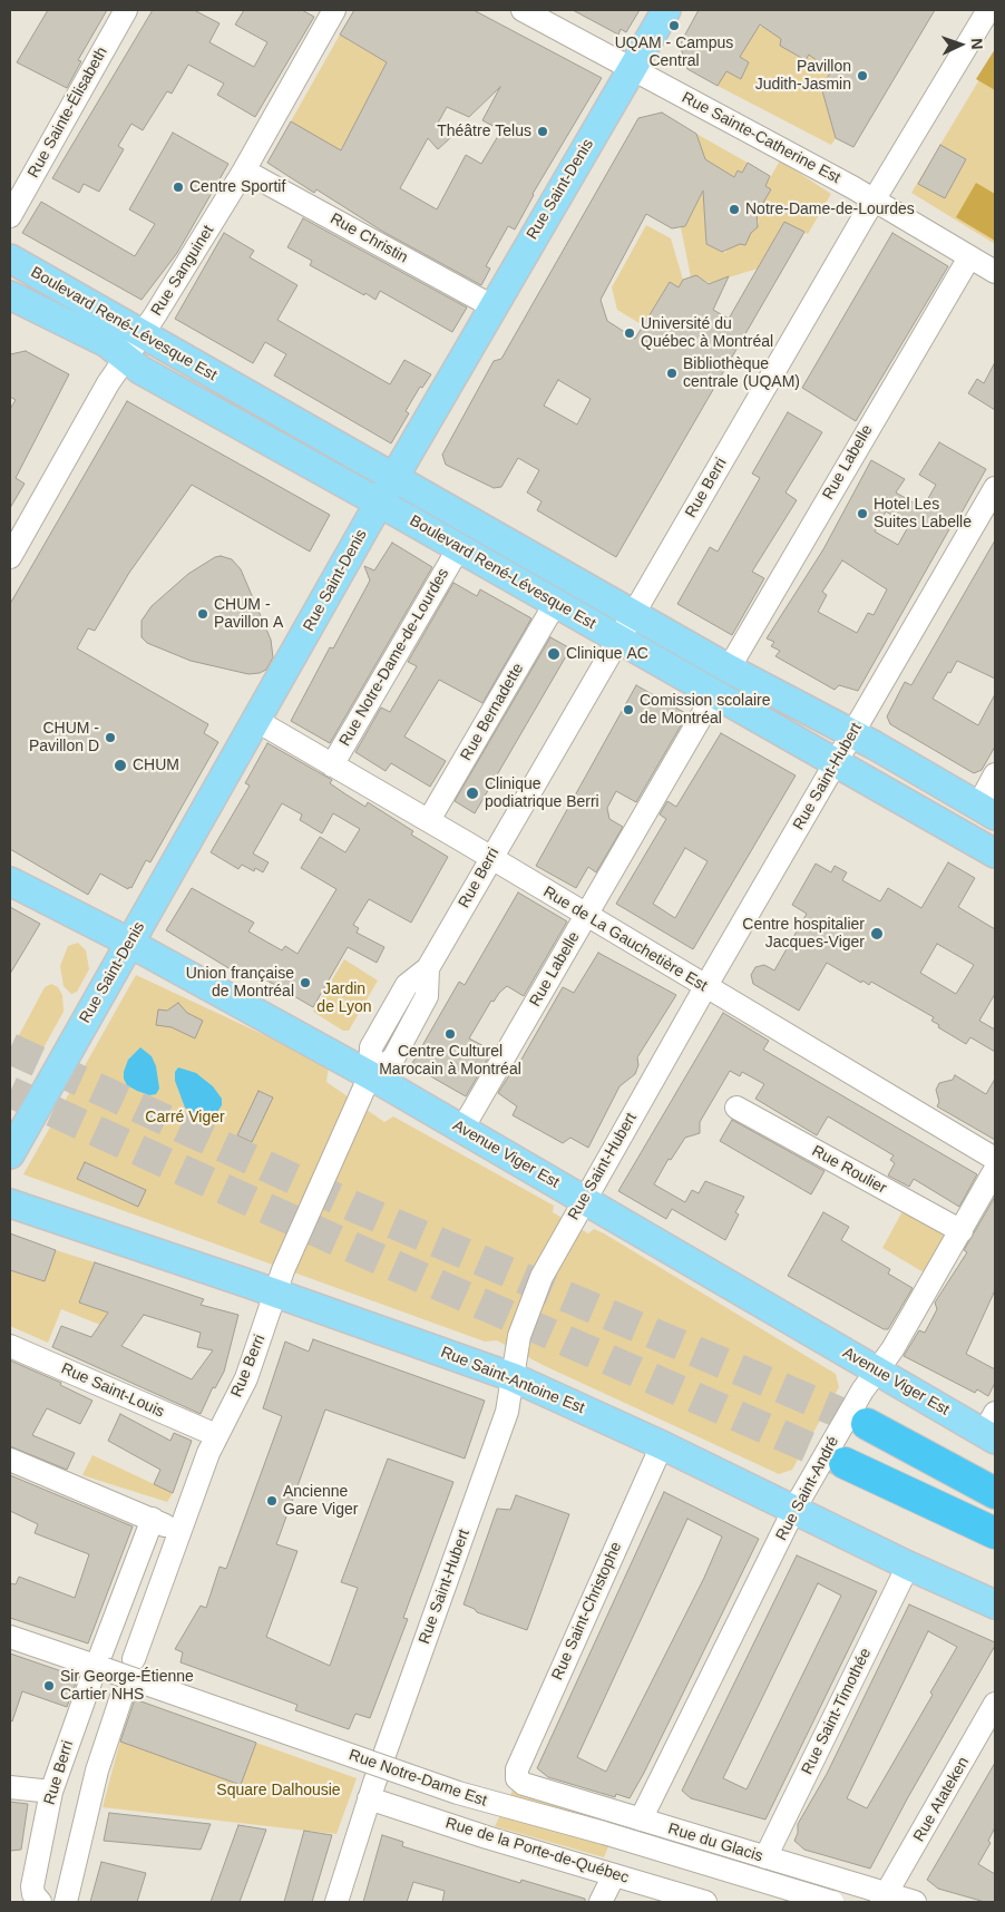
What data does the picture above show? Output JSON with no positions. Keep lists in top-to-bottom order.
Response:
{
  "streets": {
    "main road": [
      "Rue Saint-Denis",
      "Boulevard René-Lévesque Est",
      "Avenue Viger Est",
      "Rue Saint-Antoine Est"
    ],
    "street": [
      "Rue Sainte-Élisabeth",
      "Rue Sainte-Catherine Est",
      "Rue Christin",
      "Rue Sanguinet",
      "Rue Labelle",
      "Rue Berri",
      "Rue Notre-Dame-de-Lourdes",
      "Rue Bernadette",
      "Rue Saint-Hubert",
      "Rue de La Gauchetière Est",
      "Rue Roulier",
      "Rue Saint-Louis",
      "Rue Saint-André",
      "Rue Saint-Christophe",
      "Rue Saint-Timothée",
      "Rue Notre-Dame Est",
      "Rue Atateken",
      "Rue du Glacis",
      "Rue de la Porte-de-Québec"
    ]
  },
  "crossings": [
    ["Rue Sainte-Catherine Est", "Rue Saint-Denis"],
    ["Rue Sainte-Catherine Est", "Rue Labelle"],
    ["Rue Sainte-Catherine Est", "Rue Berri"],
    ["Rue Saint-Denis", "Rue Christin"],
    ["Rue Saint-Denis", "Boulevard René-Lévesque Est"],
    ["Rue Saint-Denis", "Rue de La Gauchetière Est"],
    ["Rue Saint-Denis", "Avenue Viger Est"],
    ["Rue Christin", "Rue Sanguinet"],
    ["Rue Sanguinet", "Boulevard René-Lévesque Est"],
    ["Boulevard René-Lévesque Est", "Rue Labelle"],
    ["Boulevard René-Lévesque Est", "Rue Berri"],
    ["Boulevard René-Lévesque Est", "Rue Notre-Dame-de-Lourdes"],
    ["Boulevard René-Lévesque Est", "Rue Bernadette"],
    ["Boulevard René-Lévesque Est", "Rue Saint-Hubert"],
    ["Rue Labelle", "Rue de La Gauchetière Est"],
    ["Rue Labelle", "Avenue Viger Est"],
    ["Rue Berri", "Rue de La Gauchetière Est"],
    ["Rue Berri", "Avenue Viger Est"],
    ["Rue Berri", "Rue Saint-Antoine Est"],
    ["Rue Berri", "Rue Saint-Louis"],
    ["Rue Berri", "Rue Notre-Dame Est"],
    ["Rue Notre-Dame-de-Lourdes", "Rue de La Gauchetière Est"],
    ["Rue Bernadette", "Rue de La Gauchetière Est"],
    ["Rue Saint-Hubert", "Rue de La Gauchetière Est"],
    ["Rue Saint-Hubert", "Avenue Viger Est"],
    ["Rue Saint-Hubert", "Rue Saint-Antoine Est"],
    ["Rue Saint-Hubert", "Rue de la Porte-de-Québec"],
    ["Avenue Viger Est", "Rue Saint-André"],
    ["Rue Roulier", "Rue Saint-André"],
    ["Rue Saint-Antoine Est", "Rue Saint-André"],
    ["Rue Saint-Antoine Est", "Rue Saint-Christophe"],
    ["Rue Saint-Antoine Est", "Rue Saint-Timothée"],
    ["Rue Saint-André", "Rue du Glacis"],
    ["Rue Saint-Christophe", "Rue du Glacis"],
    ["Rue Saint-Timothée", "Rue du Glacis"],
    ["Rue Atateken", "Rue du Glacis"]
  ],
  "parks": ["Jardin de Lyon", "Carré Viger", "Square Dalhousie"],
  "places": [
    "UQAM - Campus Central",
    "Pavillon Judith-Jasmin",
    "Théâtre Telus",
    "Centre Sportif",
    "Notre-Dame-de-Lourdes",
    "Université du Québec à Montréal",
    "Bibliothèque centrale (UQAM)",
    "Hotel Les Suites Labelle",
    "CHUM - Pavillon A",
    "Clinique AC",
    "Comission scolaire de Montréal",
    "CHUM - Pavillon D",
    "CHUM",
    "Clinique podiatrique Berri",
    "Centre hospitalier Jacques-Viger",
    "Union française de Montréal",
    "Centre Culturel Marocain à Montréal",
    "Ancienne Gare Viger",
    "Sir George-Étienne Cartier NHS"
  ],
  "north": "right"
}
